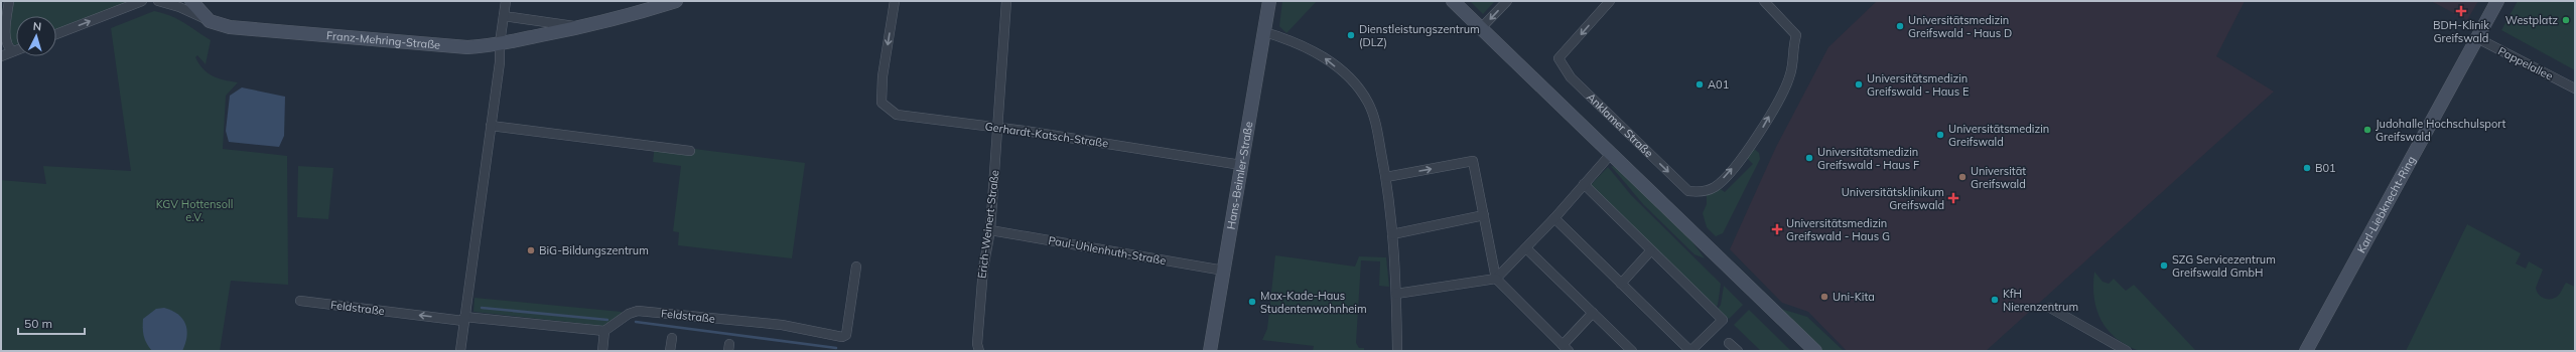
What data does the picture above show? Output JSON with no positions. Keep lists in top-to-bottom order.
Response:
{
  "streets": {
    "street": [
      "Franz-Mehring-Straße",
      "Pappelallee",
      "Anklamer Straße",
      "Gerhardt-Katsch-Straße",
      "Hans-Beimler-Straße",
      "Karl-Liebknecht-Ring",
      "Erich-Weinert-Straße",
      "Paul-Uhlenhuth-Straße",
      "Feldstraße"
    ]
  },
  "crossings": [
    ["Pappelallee", "Karl-Liebknecht-Ring"],
    ["Gerhardt-Katsch-Straße", "Hans-Beimler-Straße"],
    ["Gerhardt-Katsch-Straße", "Erich-Weinert-Straße"],
    ["Hans-Beimler-Straße", "Paul-Uhlenhuth-Straße"],
    ["Erich-Weinert-Straße", "Paul-Uhlenhuth-Straße"]
  ],
  "parks": ["KGV Hottensoll e.V."],
  "places": {
    "health": ["BDH-Klinik Greifswald", "Universitätsklinikum Greifswald", "Universitätsmedizin Greifswald - Haus G"],
    "other": [
      "Westplatz",
      "Universitätsmedizin Greifswald - Haus D",
      "Dienstleistungszentrum (DLZ)",
      "A01",
      "Universitätsmedizin Greifswald - Haus E",
      "Judohalle Hochschulsport Greifswald",
      "Universitätsmedizin Greifswald",
      "Universitätsmedizin Greifswald - Haus F",
      "B01",
      "Universität Greifswald",
      "BiG-Bildungszentrum",
      "SZG Servicezentrum Greifswald GmbH",
      "Uni-Kita",
      "KfH Nierenzentrum",
      "Max-Kade-Haus Studentenwohnheim"
    ]
  },
  "scale_bar": "50 m",
  "north": "top"
}
